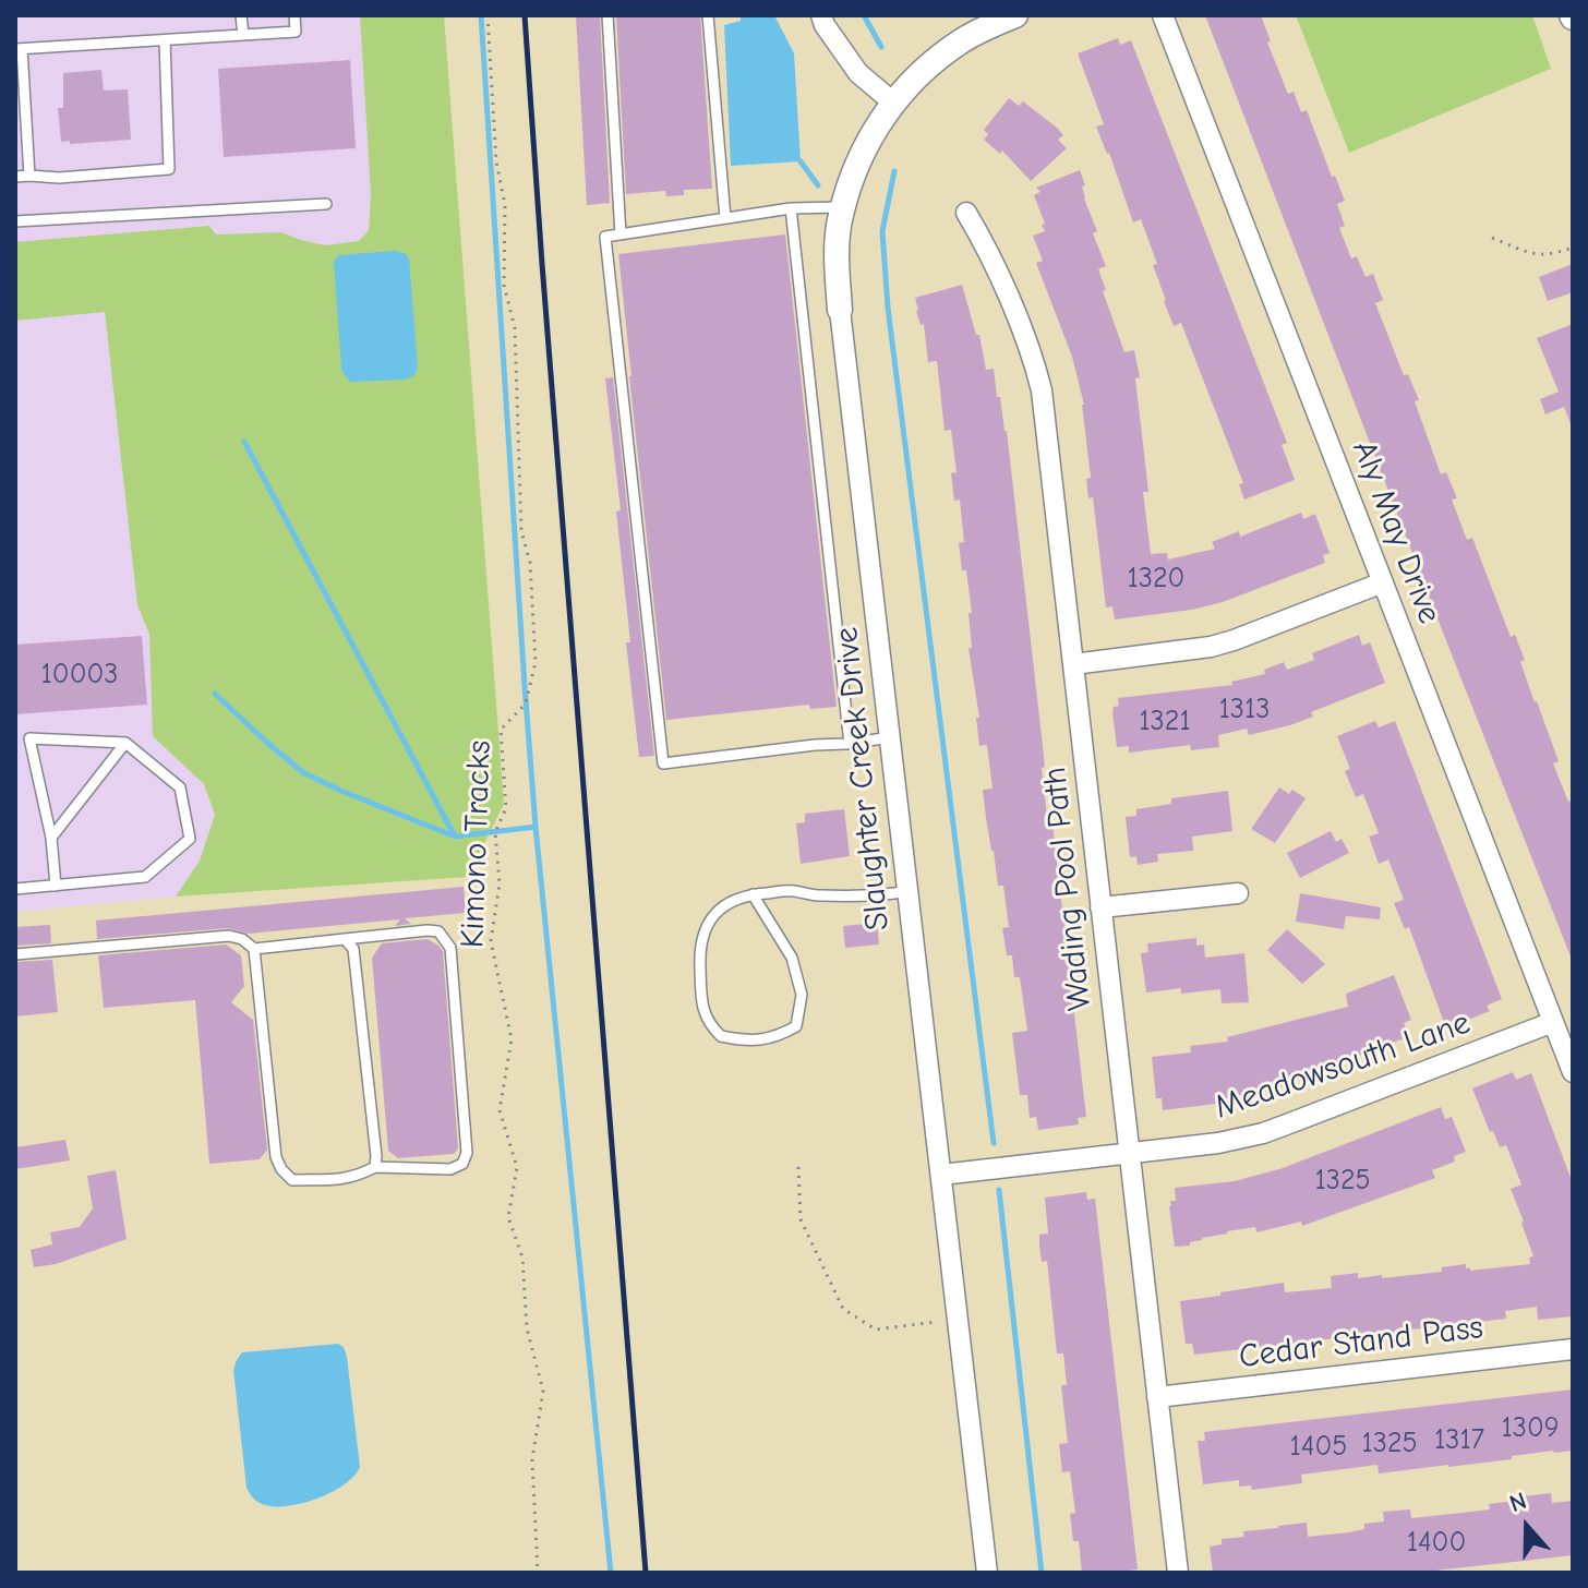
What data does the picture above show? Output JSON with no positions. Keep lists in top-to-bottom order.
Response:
{
  "streets": {
    "street": [
      "Aly May Drive",
      "Slaughter Creek Drive",
      "Wading Pool Path",
      "Meadowsouth Lane",
      "Cedar Stand Pass"
    ],
    "path": ["Kimono Tracks"]
  },
  "crossings": [
    ["Aly May Drive", "Meadowsouth Lane"],
    ["Slaughter Creek Drive", "Meadowsouth Lane"],
    ["Wading Pool Path", "Meadowsouth Lane"],
    ["Wading Pool Path", "Cedar Stand Pass"]
  ],
  "house_numbers": [
    "1320",
    "10003",
    "1313",
    "1321",
    "1325",
    "1309",
    "1317",
    "1325",
    "1405",
    "1400"
  ],
  "north": "top"
}
